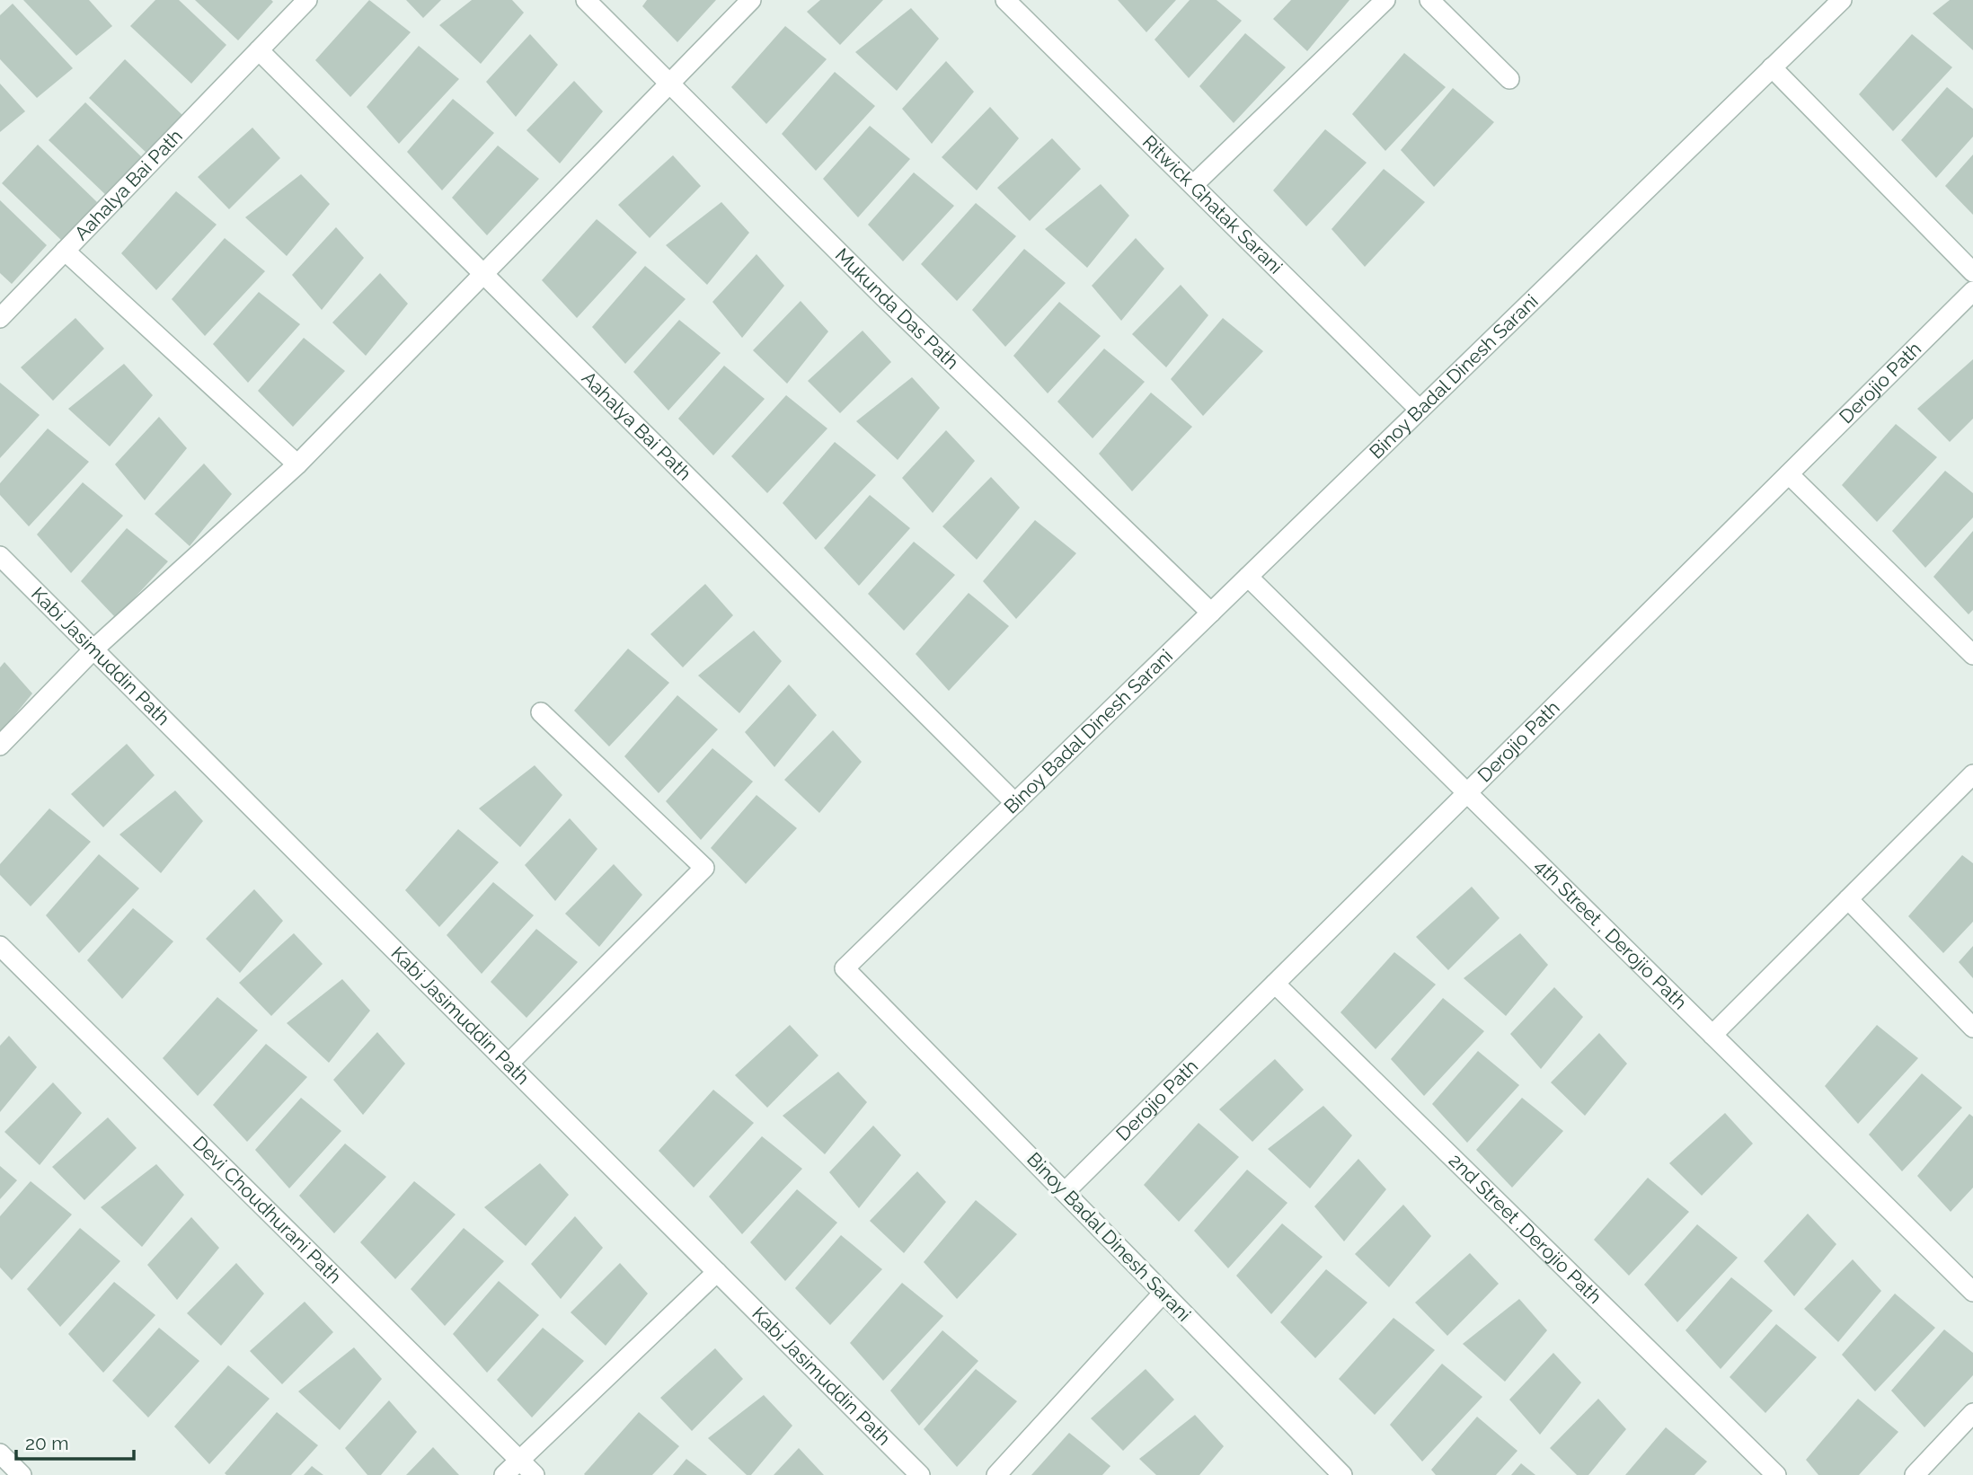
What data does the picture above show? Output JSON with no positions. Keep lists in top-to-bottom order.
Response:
{
  "streets": {
    "street": [
      "Aahalya Bai Path",
      "Ritwick Ghatak Sarani",
      "Mukunda Das Path",
      "Binoy Badal Dinesh Sarani",
      "Derojio Path",
      "Kabi Jasimuddin Path",
      "4th Street , Derojio Path",
      "Devi Choudhurani Path",
      "2nd Street ,Derojio Path"
    ]
  },
  "crossings": [
    ["Aahalya Bai Path", "Binoy Badal Dinesh Sarani"],
    ["Ritwick Ghatak Sarani", "Binoy Badal Dinesh Sarani"],
    ["Mukunda Das Path", "Binoy Badal Dinesh Sarani"],
    ["Binoy Badal Dinesh Sarani", "Derojio Path"],
    ["Binoy Badal Dinesh Sarani", "4th Street , Derojio Path"],
    ["Derojio Path", "4th Street , Derojio Path"],
    ["Derojio Path", "2nd Street ,Derojio Path"]
  ],
  "scale_bar": "20 m"
}
